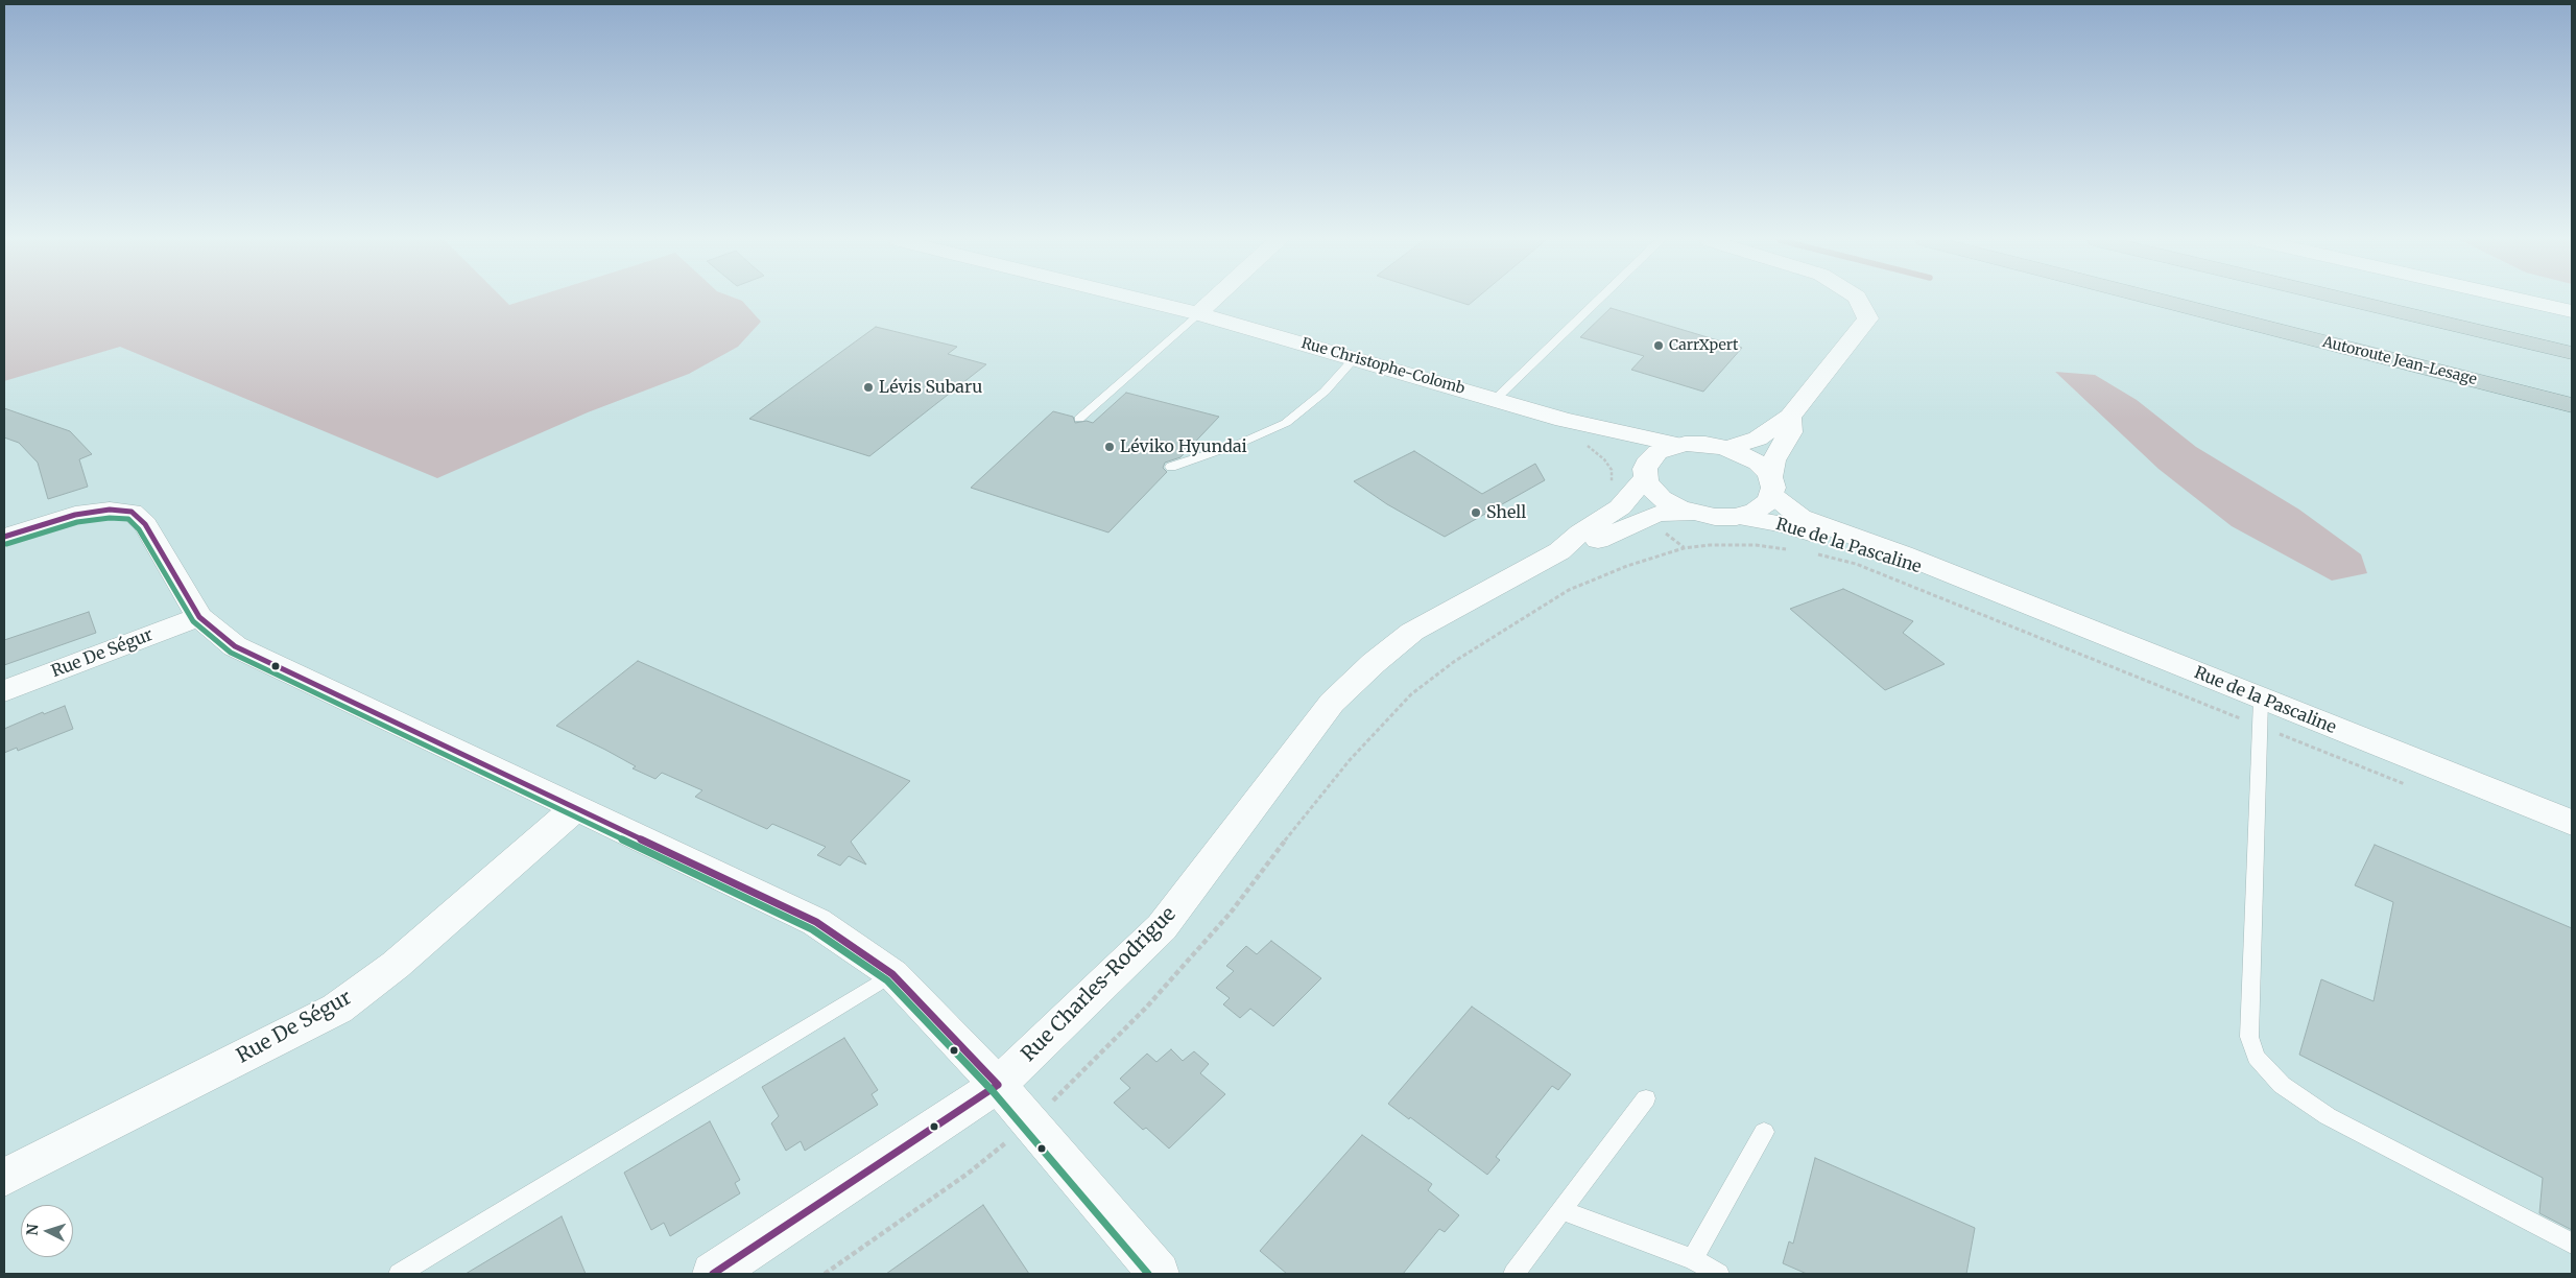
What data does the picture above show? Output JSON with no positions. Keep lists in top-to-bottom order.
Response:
{
  "streets": {
    "highway": ["Autoroute Jean-Lesage"],
    "street": [
      "Rue Christophe-Colomb",
      "Rue de la Pascaline",
      "Rue De Ségur",
      "Rue Charles-Rodrigue"
    ]
  },
  "crossings": [
    ["Rue Christophe-Colomb", "Rue de la Pascaline"],
    ["Rue Christophe-Colomb", "Rue Charles-Rodrigue"],
    ["Rue de la Pascaline", "Rue Charles-Rodrigue"]
  ],
  "places": [
    "CarrXpert",
    "Lévis Subaru",
    "Léviko Hyundai",
    "Shell"
  ],
  "north": "left"
}
